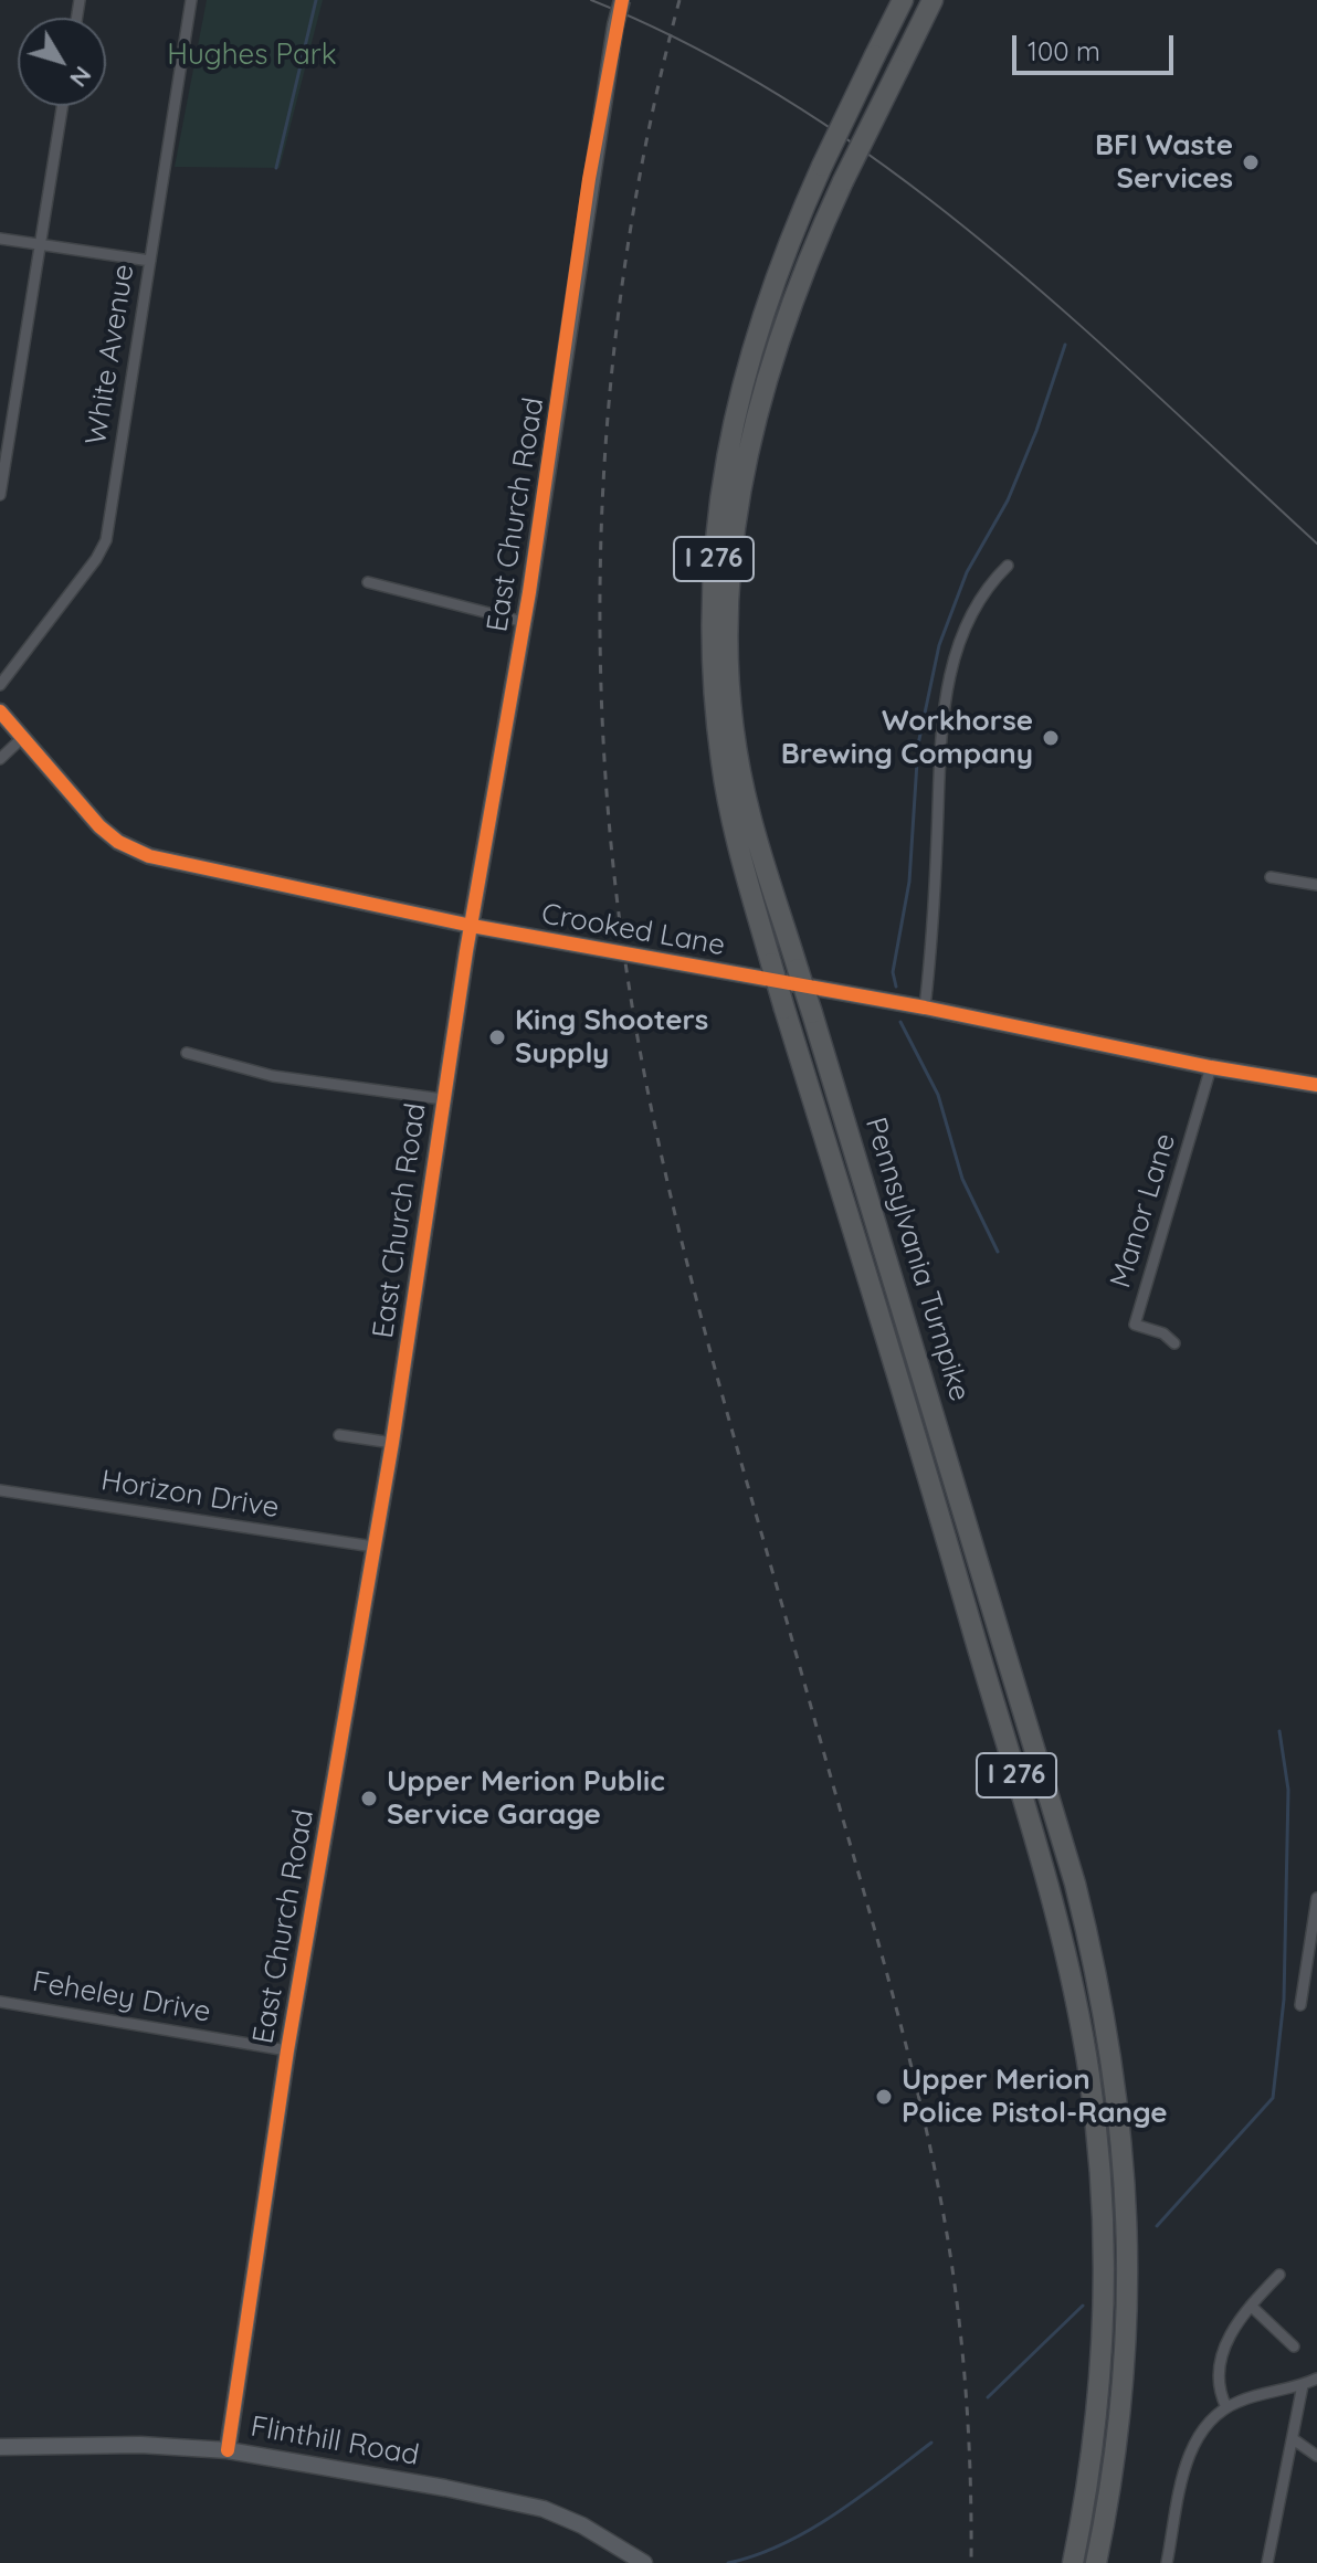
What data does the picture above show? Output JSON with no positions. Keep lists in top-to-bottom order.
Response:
{
  "streets": {
    "highway": ["I 276", "Pennsylvania Turnpike"],
    "street": [
      "White Avenue",
      "East Church Road",
      "Crooked Lane",
      "Manor Lane",
      "Horizon Drive",
      "Feheley Drive",
      "Flinthill Road"
    ]
  },
  "crossings": [
    ["East Church Road", "Crooked Lane"],
    ["East Church Road", "Horizon Drive"],
    ["East Church Road", "Feheley Drive"],
    ["East Church Road", "Flinthill Road"],
    ["Crooked Lane", "Manor Lane"]
  ],
  "parks": ["Hughes Park"],
  "places": [
    "BFI Waste Services",
    "Workhorse Brewing Company",
    "King Shooters Supply",
    "Upper Merion Public Service Garage",
    "Upper Merion Police Pistol-Range"
  ],
  "scale_bar": "100 m",
  "north": "bottom right"
}
